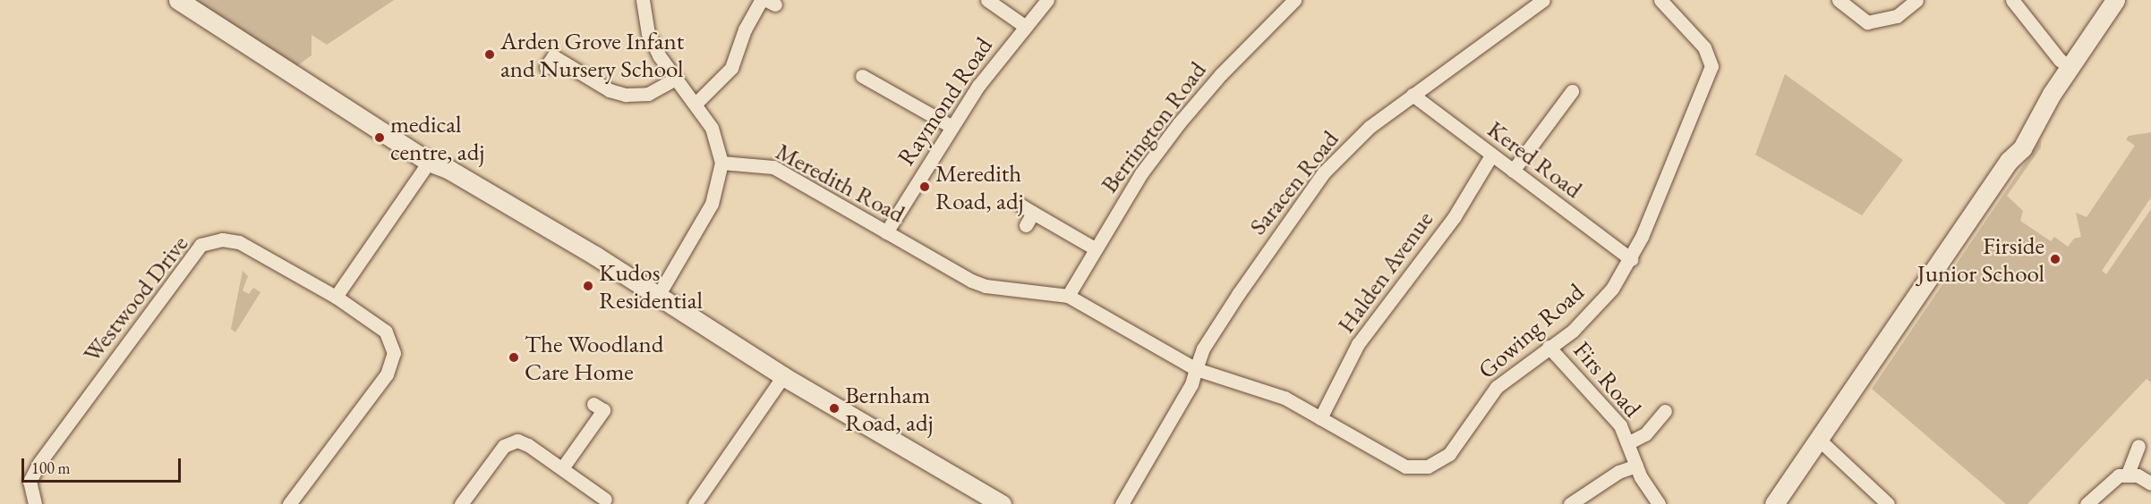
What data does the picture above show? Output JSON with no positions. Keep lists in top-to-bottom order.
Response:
{
  "streets": {
    "street": [
      "Raymond Road",
      "Berrington Road",
      "Kered Road",
      "Meredith Road",
      "Saracen Road",
      "Halden Avenue",
      "Westwood Drive",
      "Gowing Road",
      "Firs Road"
    ]
  },
  "crossings": [
    ["Raymond Road", "Meredith Road"],
    ["Berrington Road", "Meredith Road"],
    ["Kered Road", "Saracen Road"],
    ["Kered Road", "Halden Avenue"],
    ["Kered Road", "Gowing Road"],
    ["Meredith Road", "Saracen Road"],
    ["Meredith Road", "Gowing Road"],
    ["Saracen Road", "Gowing Road"],
    ["Halden Avenue", "Gowing Road"],
    ["Gowing Road", "Firs Road"]
  ],
  "places": [
    "Arden Grove Infant and Nursery School",
    "medical centre, adj",
    "Meredith Road, adj",
    "Firside Junior School",
    "Kudos Residential",
    "The Woodland Care Home",
    "Bernham Road, adj"
  ],
  "scale_bar": "100 m"
}
